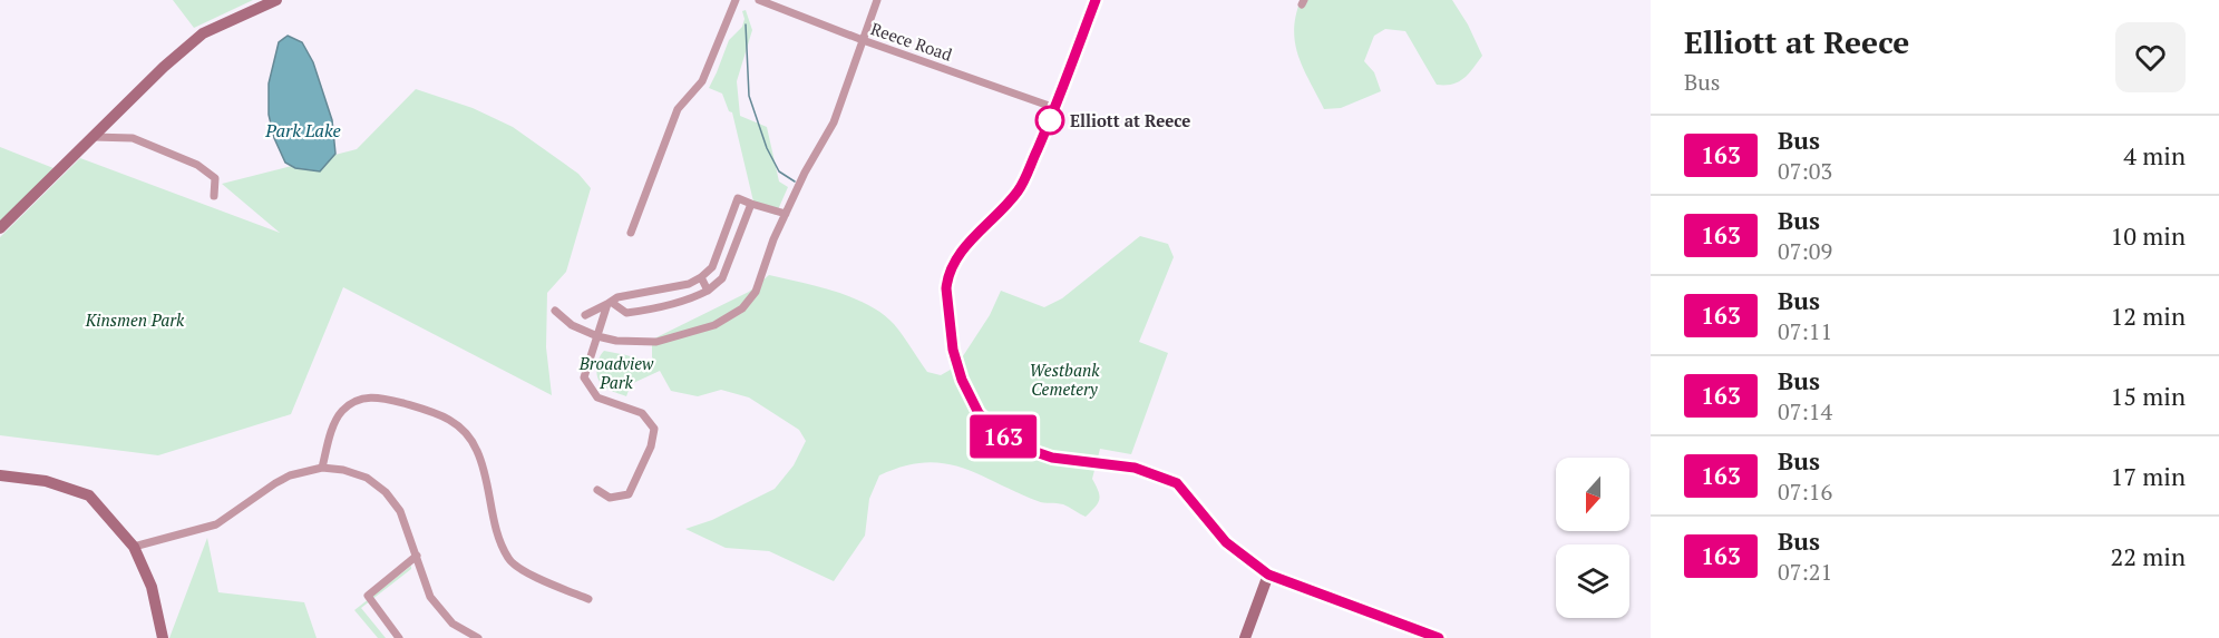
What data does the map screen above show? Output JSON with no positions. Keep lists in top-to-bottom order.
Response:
{
  "streets": {
    "street": ["Reece Road"]
  },
  "water": ["Park Lake"],
  "parks": ["Kinsmen Park", "Broadview Park", "Westbank Cemetery"],
  "places": ["Elliott at Reece"],
  "lines": ["bus line 163"],
  "north": "bottom",
  "page": {
    "on_map": "163",
    "heading": ["Elliott at Reece", "Bus"],
    "list": [
      {
        "mark": "163",
        "name": "Bus",
        "note": "07:03",
        "value": "4 min"
      },
      {
        "mark": "163",
        "name": "Bus",
        "note": "07:09",
        "value": "10 min"
      },
      {
        "mark": "163",
        "name": "Bus",
        "note": "07:11",
        "value": "12 min"
      },
      {
        "mark": "163",
        "name": "Bus",
        "note": "07:14",
        "value": "15 min"
      },
      {
        "mark": "163",
        "name": "Bus",
        "note": "07:16",
        "value": "17 min"
      },
      {
        "mark": "163",
        "name": "Bus",
        "note": "07:21",
        "value": "22 min"
      }
    ]
  }
}
